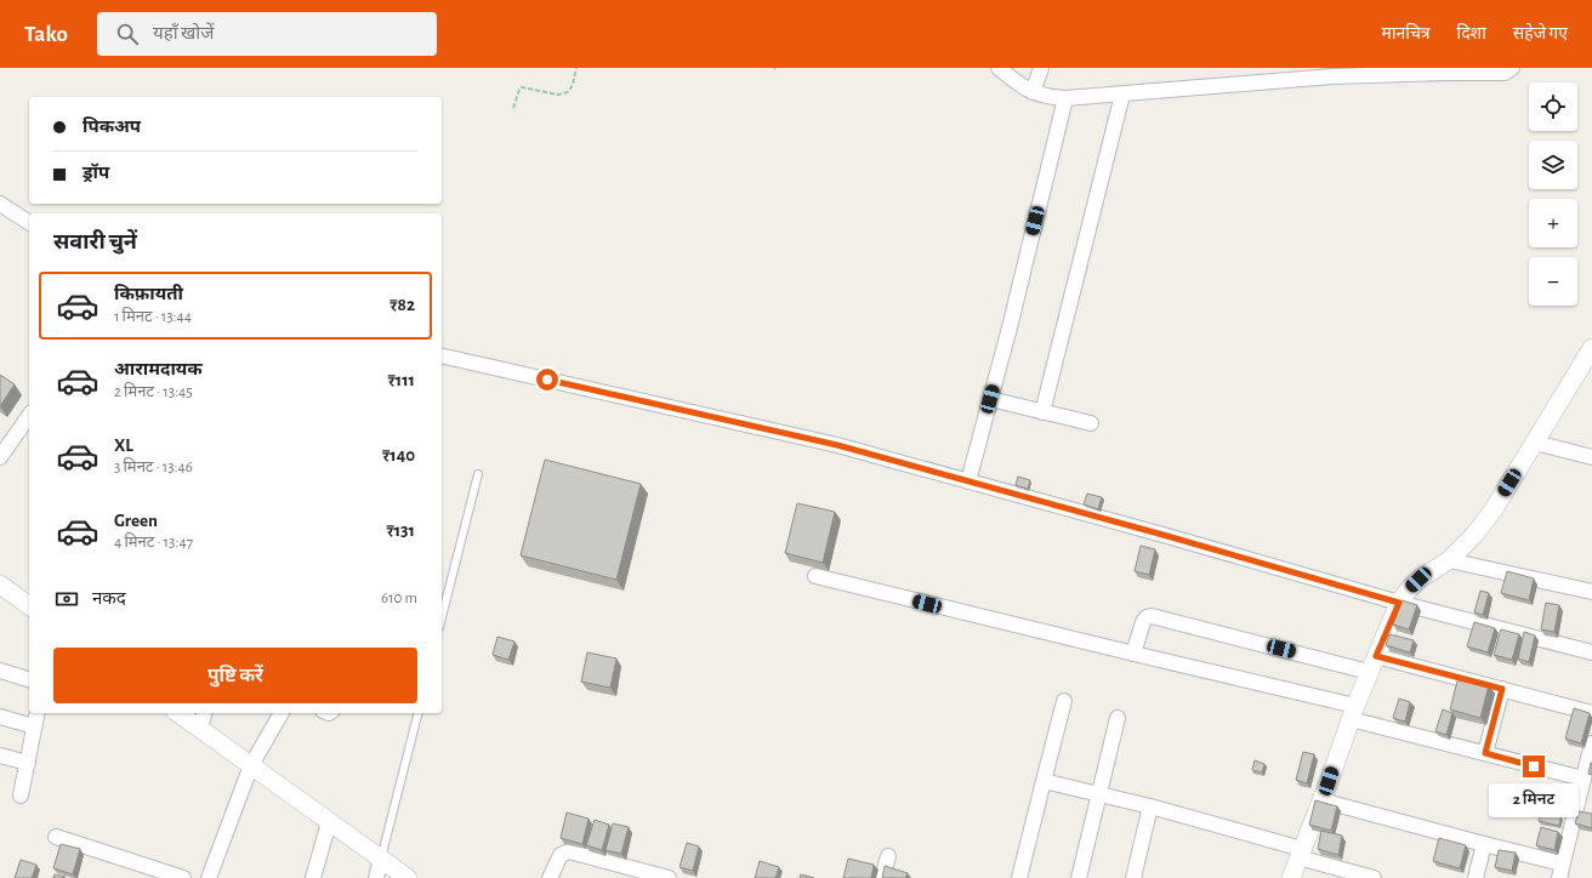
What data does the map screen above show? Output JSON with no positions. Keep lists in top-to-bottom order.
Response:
{
  "page": {
    "header": "Tako",
    "search": "यहाँ खोजें",
    "nav": ["मानचित्र", "दिशा", "सहेजे गए"],
    "map_buttons": ["+", "−"],
    "banner": ["पिकअप", "ड्रॉप"],
    "heading": "सवारी चुनें",
    "list": [
      {
        "name": "किफ़ायती",
        "note": "1 मिनट · 13:44",
        "value": "₹82"
      },
      {
        "name": "आरामदायक",
        "note": "2 मिनट · 13:45",
        "value": "₹111"
      },
      {
        "name": "XL",
        "note": "3 मिनट · 13:46",
        "value": "₹140"
      },
      {
        "name": "Green",
        "note": "4 मिनट · 13:47",
        "value": "₹131"
      }
    ],
    "pay": ["नकद", "610 m"],
    "buttons": "पुष्टि करें",
    "bubble": "2 मिनट"
  }
}
